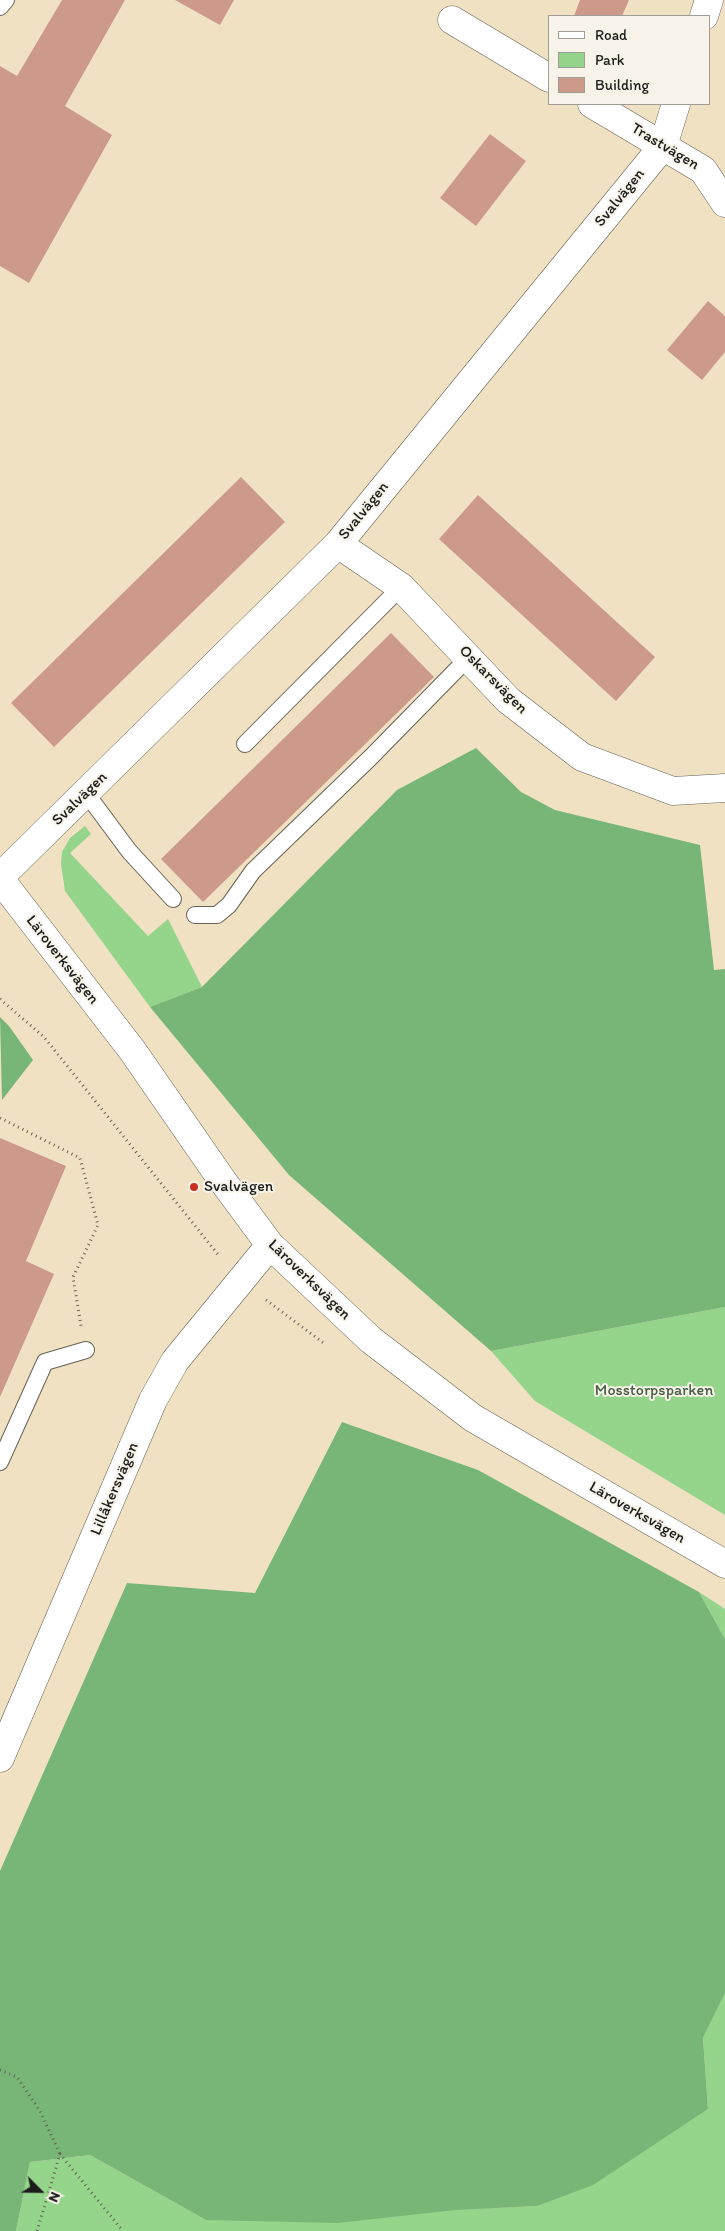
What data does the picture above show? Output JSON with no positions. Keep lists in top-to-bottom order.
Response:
{
  "streets": {
    "street": [
      "Trastvägen",
      "Svalvägen",
      "Oskarsvägen",
      "Läroverksvägen",
      "Lillåkersvägen"
    ]
  },
  "crossings": [
    ["Trastvägen", "Svalvägen"],
    ["Svalvägen", "Oskarsvägen"],
    ["Svalvägen", "Läroverksvägen"],
    ["Läroverksvägen", "Lillåkersvägen"]
  ],
  "parks": ["Mosstorpsparken"],
  "places": ["Svalvägen"],
  "legend": ["Road", "Park", "Building"],
  "north": "bottom right"
}
